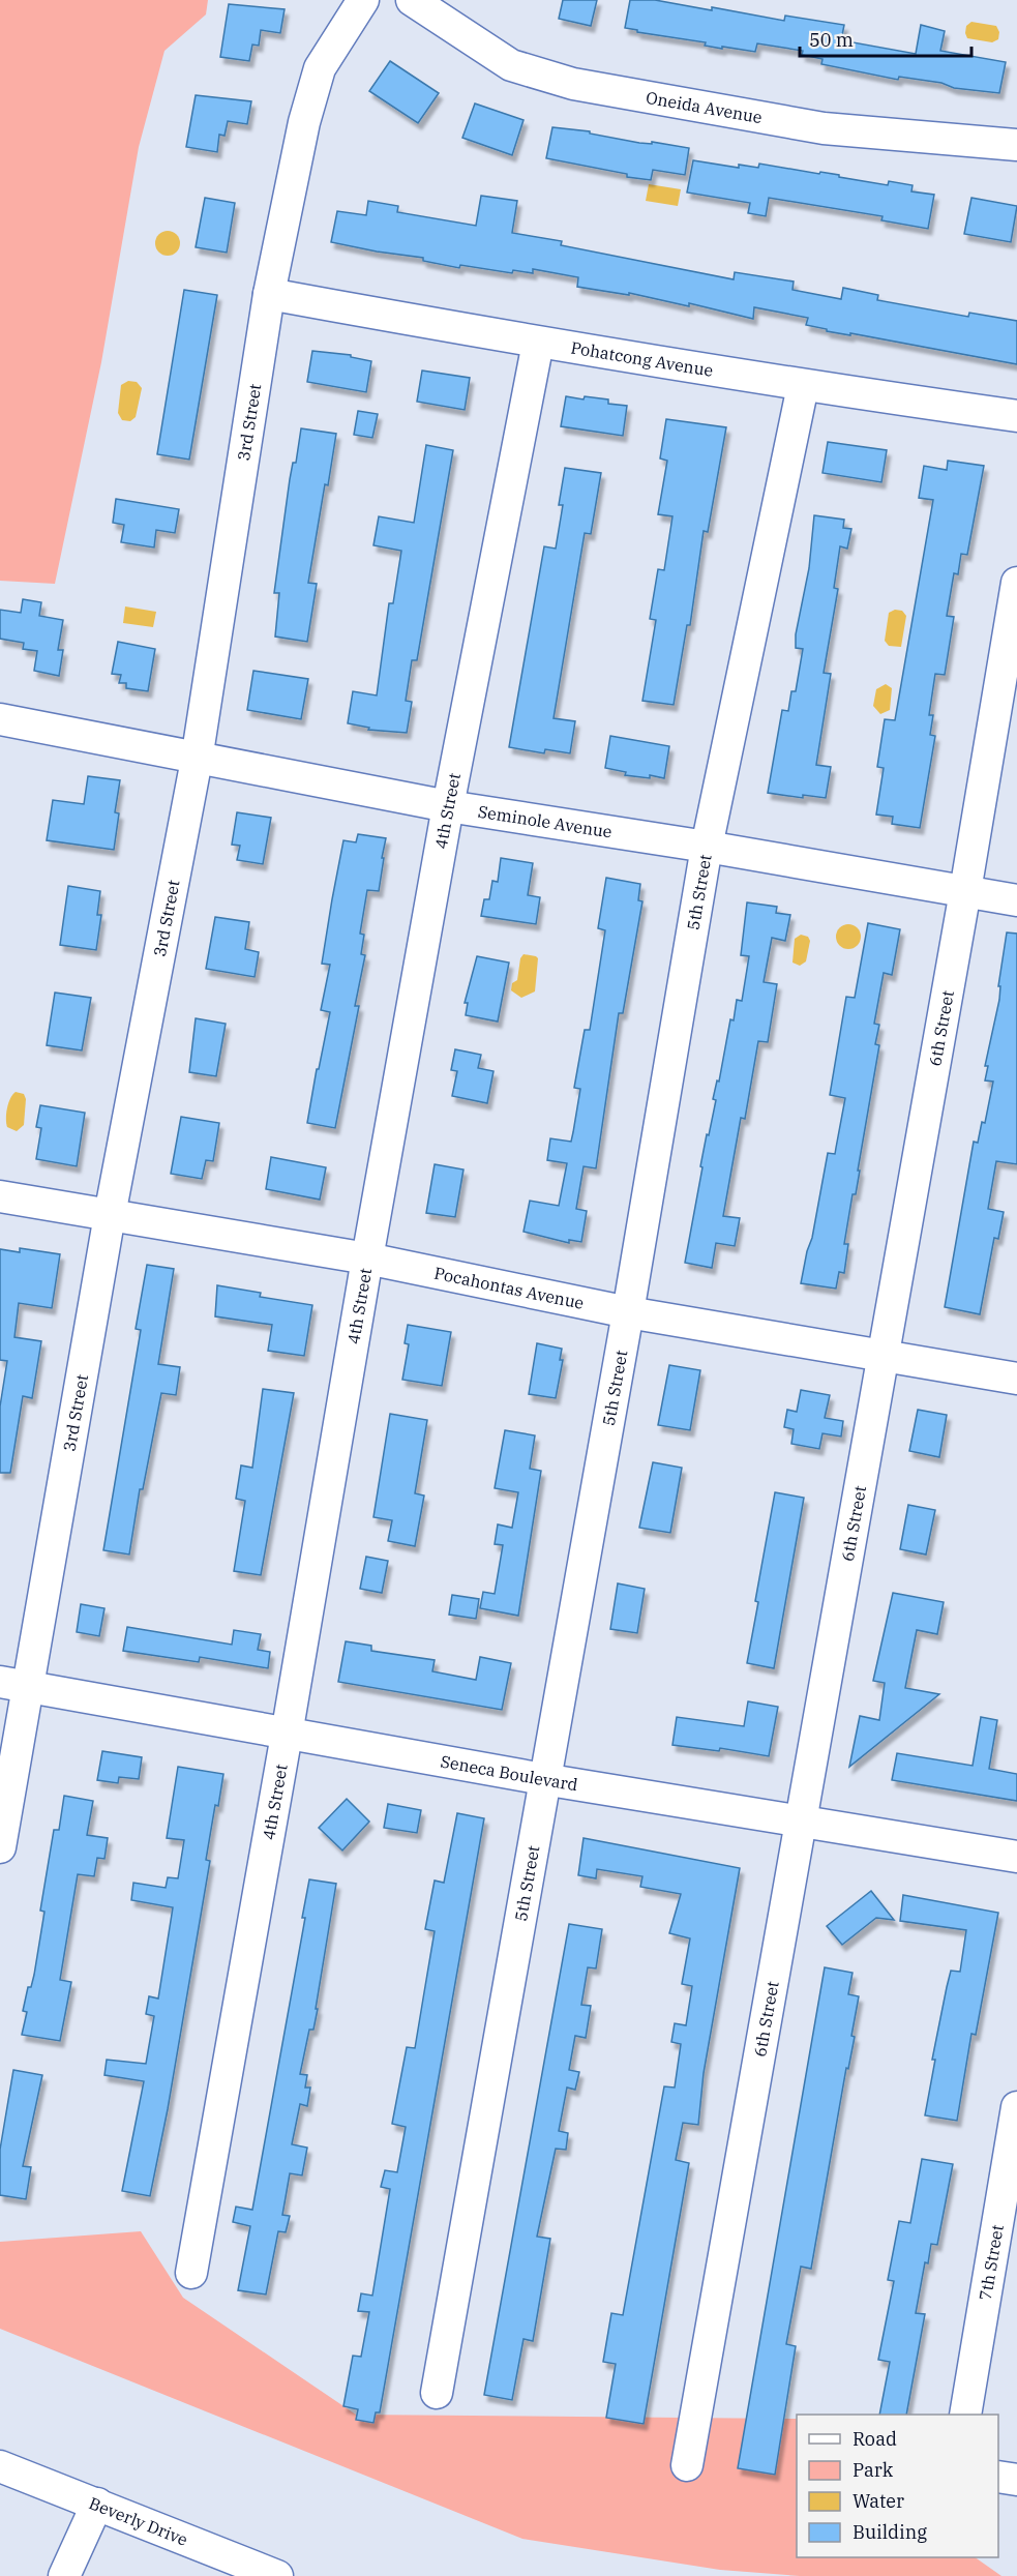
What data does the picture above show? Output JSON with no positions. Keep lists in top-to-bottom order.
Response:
{
  "streets": {
    "street": [
      "Oneida Avenue",
      "Pohatcong Avenue",
      "3rd Street",
      "4th Street",
      "Seminole Avenue",
      "5th Street",
      "6th Street",
      "Pocahontas Avenue",
      "Seneca Boulevard",
      "7th Street",
      "Beverly Drive"
    ]
  },
  "crossings": [
    ["Pohatcong Avenue", "3rd Street"],
    ["Pohatcong Avenue", "4th Street"],
    ["Pohatcong Avenue", "5th Street"],
    ["3rd Street", "Seminole Avenue"],
    ["3rd Street", "Pocahontas Avenue"],
    ["3rd Street", "Seneca Boulevard"],
    ["4th Street", "Seminole Avenue"],
    ["4th Street", "Pocahontas Avenue"],
    ["4th Street", "Seneca Boulevard"],
    ["Seminole Avenue", "5th Street"],
    ["Seminole Avenue", "6th Street"],
    ["5th Street", "Pocahontas Avenue"],
    ["5th Street", "Seneca Boulevard"],
    ["6th Street", "Pocahontas Avenue"],
    ["6th Street", "Seneca Boulevard"]
  ],
  "legend": [
    "Road",
    "Park",
    "Water",
    "Building"
  ],
  "scale_bar": "50 m"
}
